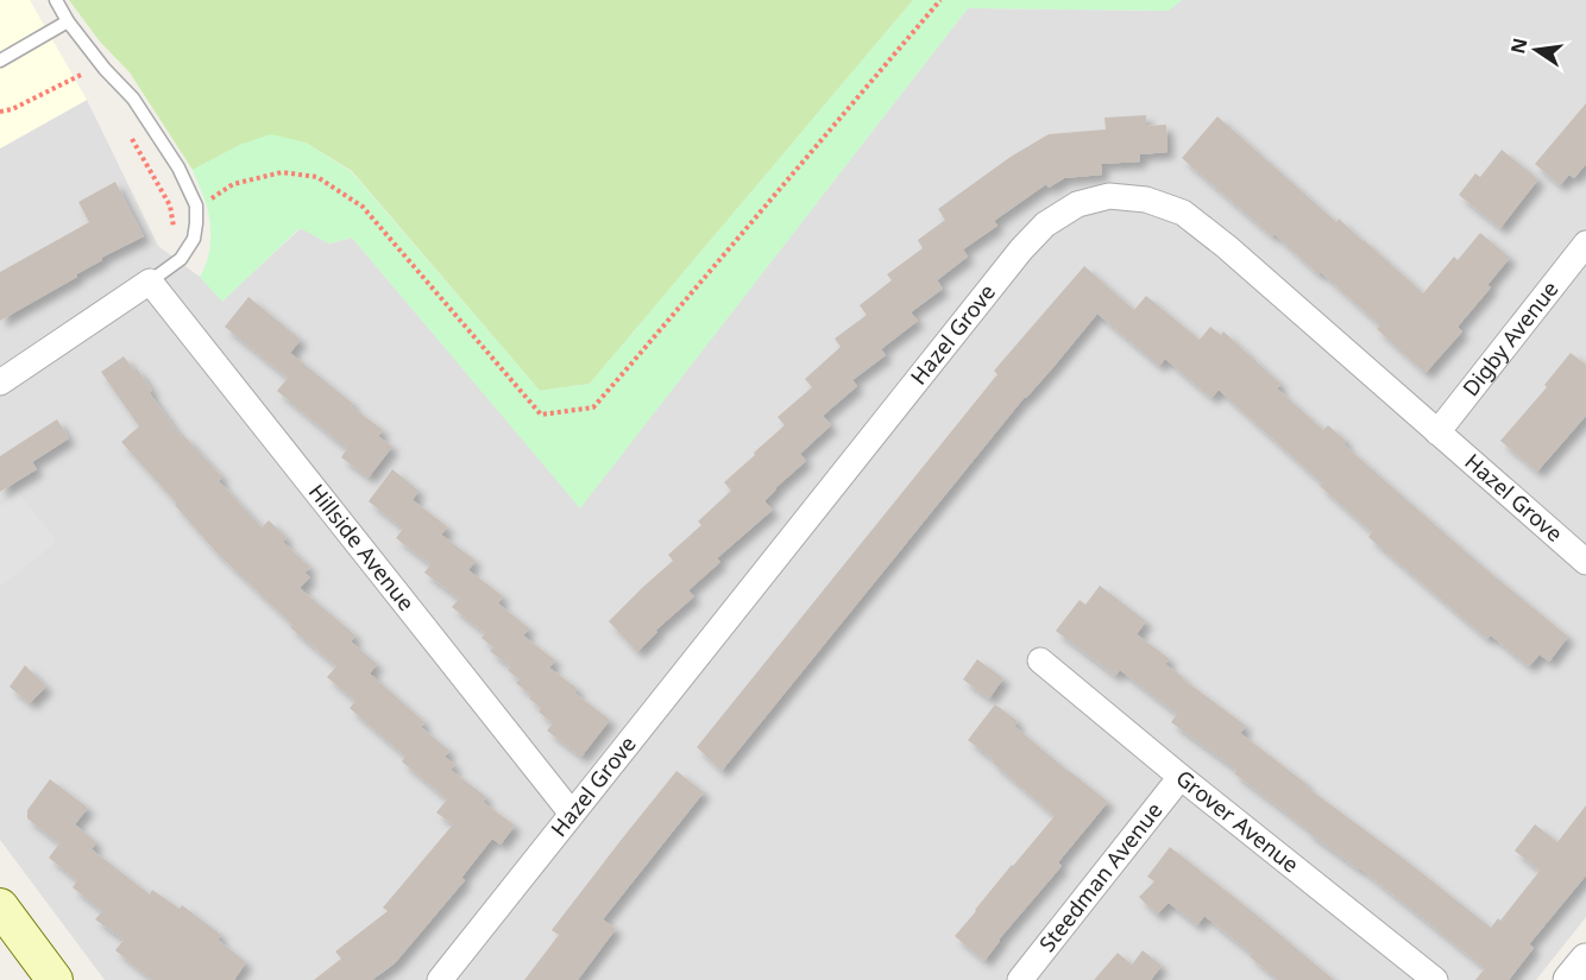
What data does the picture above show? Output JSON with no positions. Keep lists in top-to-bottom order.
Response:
{
  "streets": {
    "street": [
      "Hazel Grove",
      "Digby Avenue",
      "Hillside Avenue",
      "Grover Avenue",
      "Steedman Avenue"
    ]
  },
  "crossings": [
    ["Hazel Grove", "Digby Avenue"],
    ["Hazel Grove", "Hillside Avenue"],
    ["Grover Avenue", "Steedman Avenue"]
  ],
  "north": "left"
}
